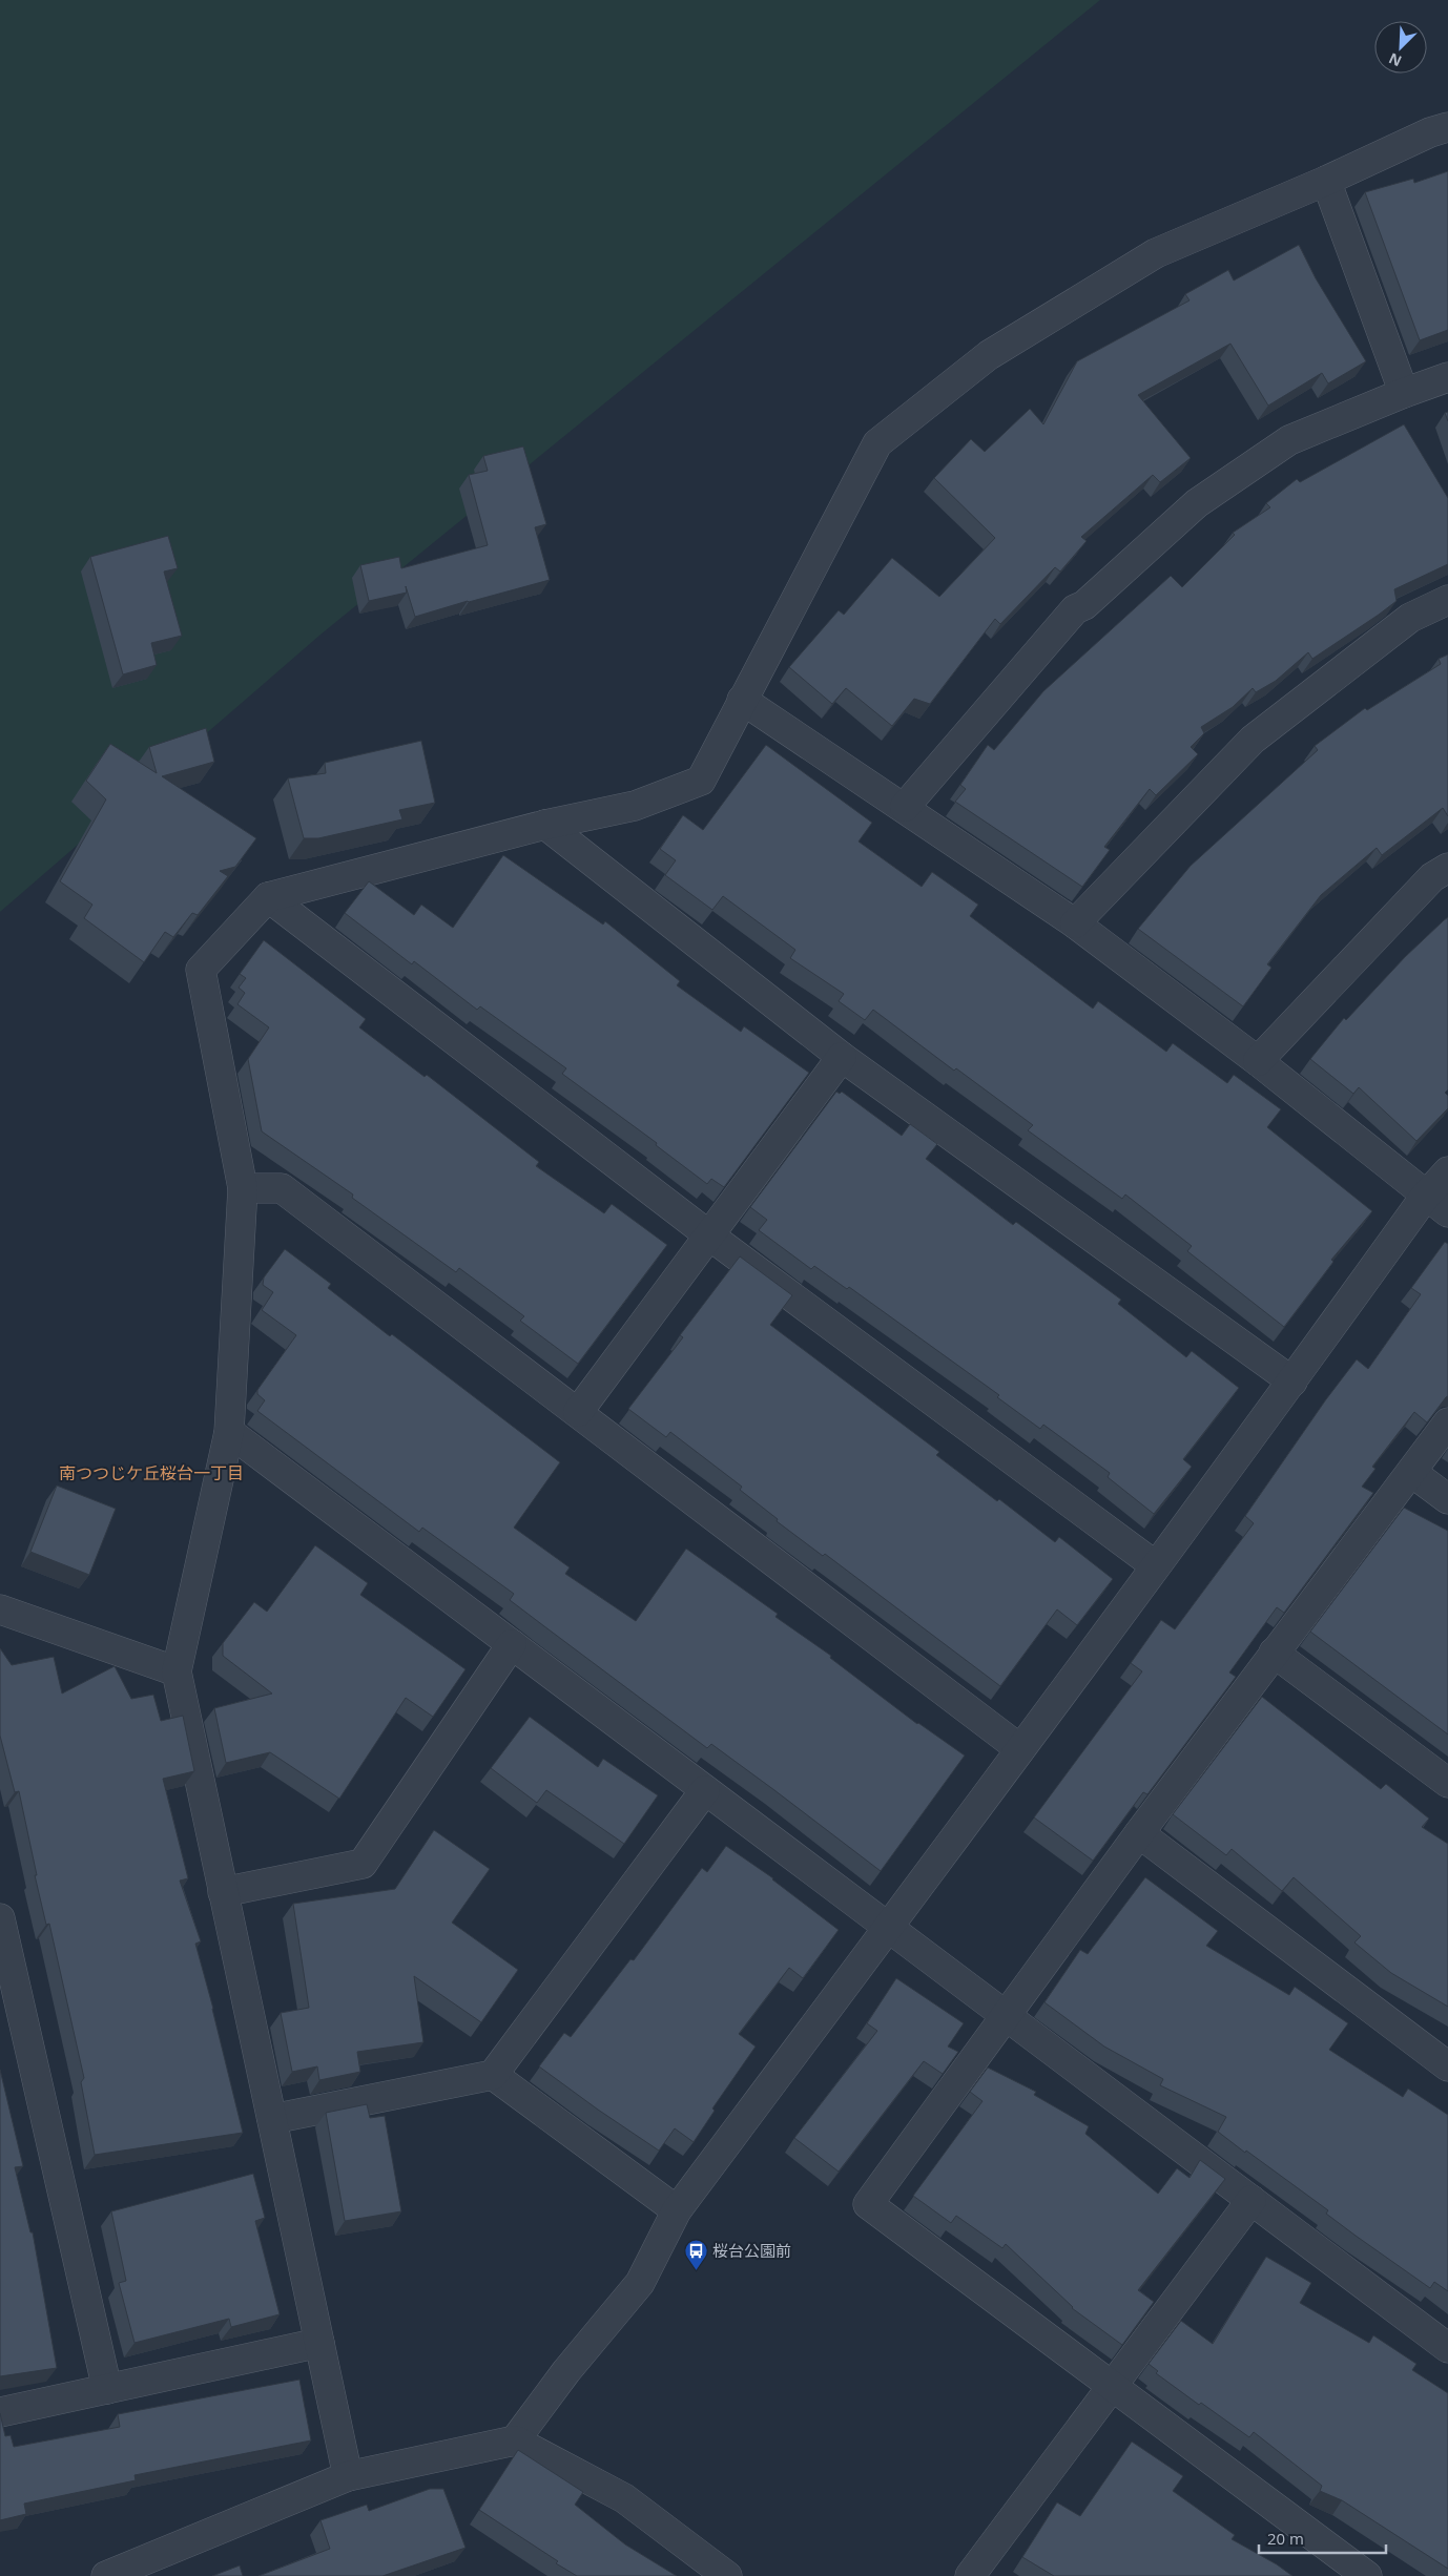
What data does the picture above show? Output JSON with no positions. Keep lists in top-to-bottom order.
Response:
{
  "districts": ["南つつじケ丘桜台一丁目"],
  "places": {
    "bus stop": ["桜台公園前"]
  },
  "scale_bar": "20 m",
  "north": "bottom left"
}
